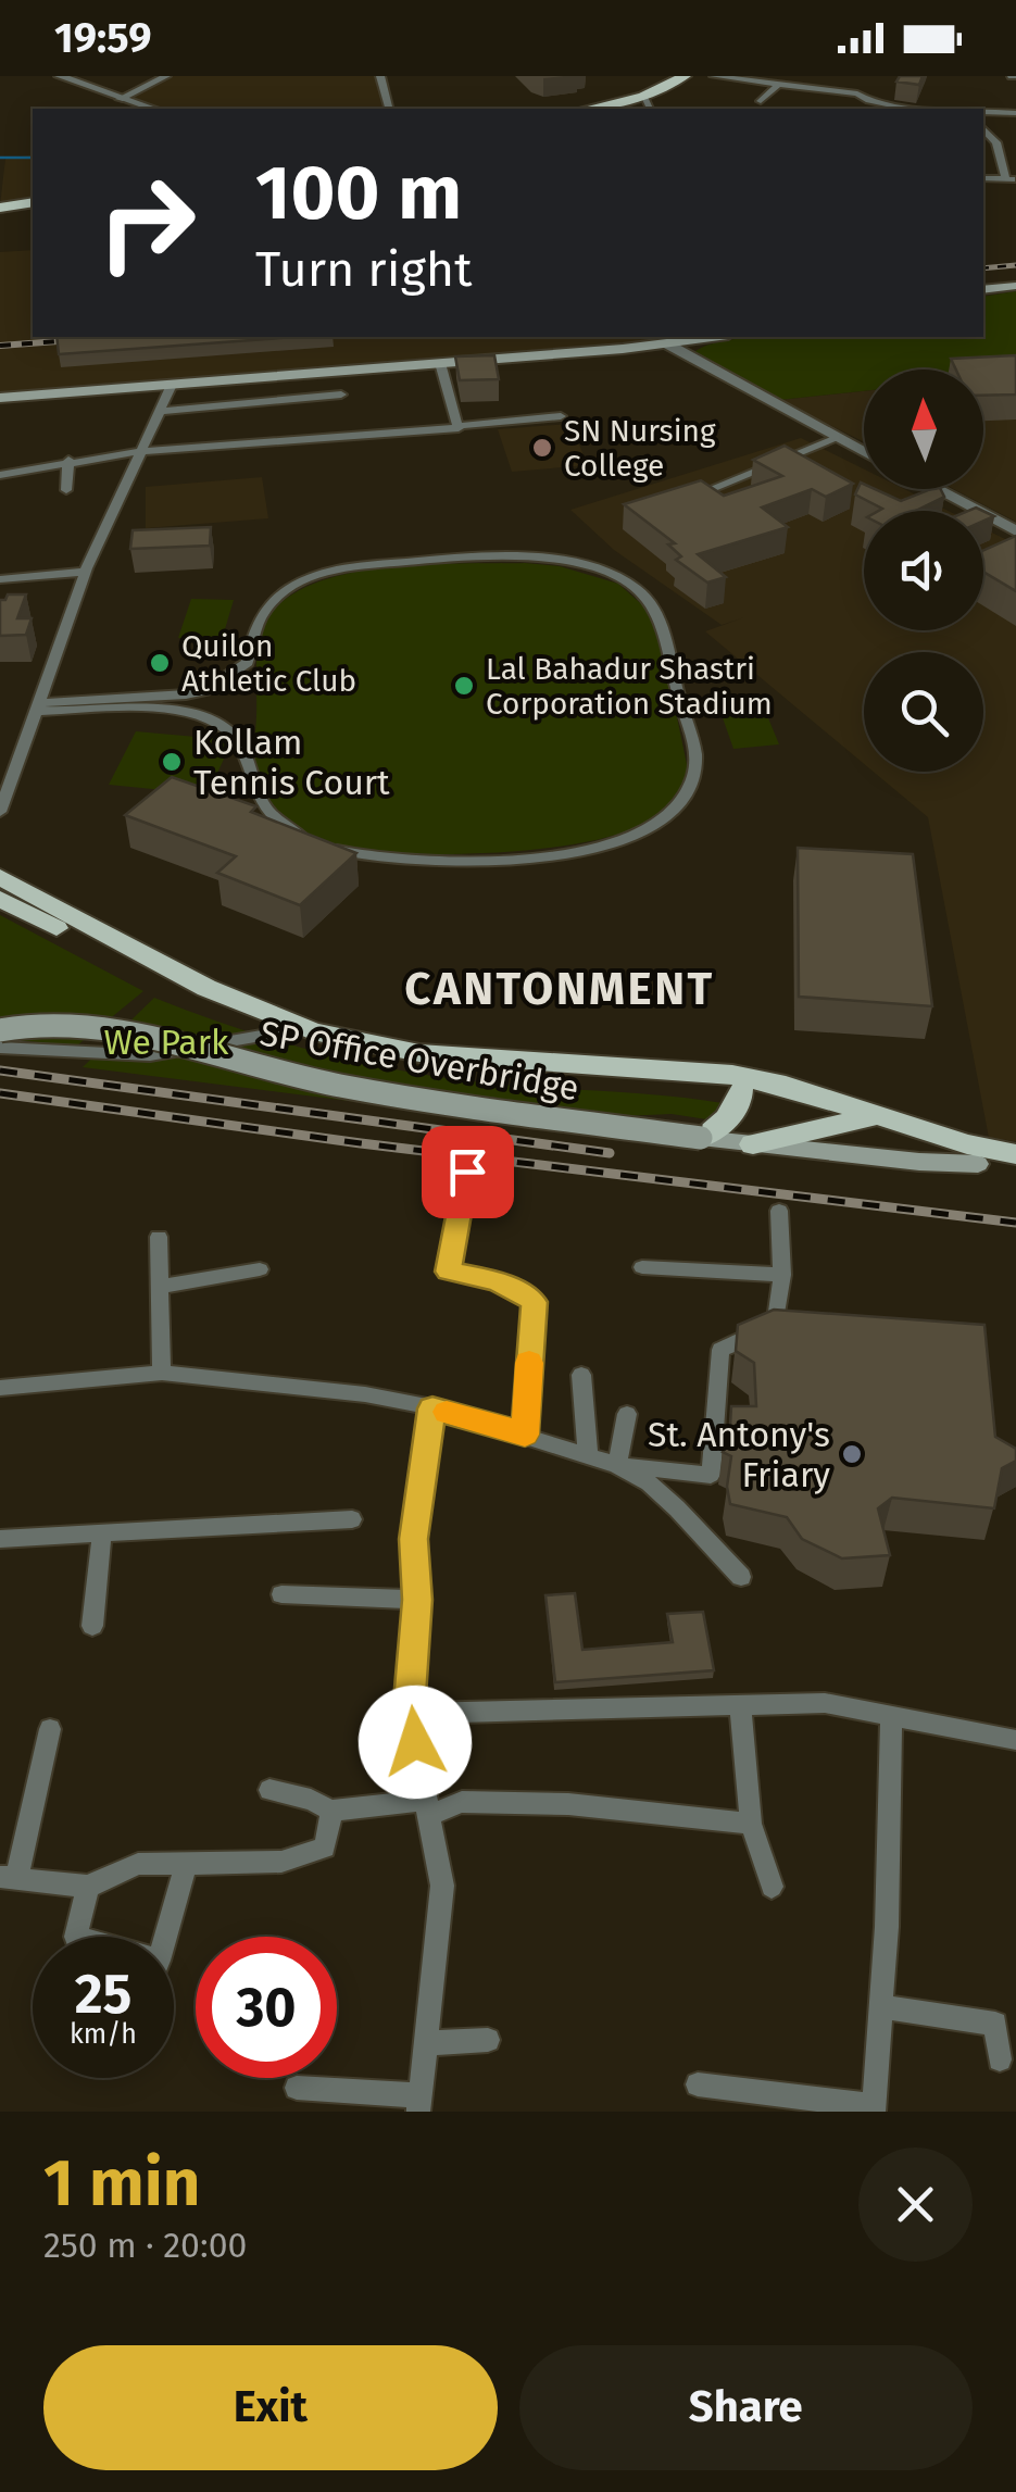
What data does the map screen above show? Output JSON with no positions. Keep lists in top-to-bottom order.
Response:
{
  "streets": {
    "main road": ["SP Office Overbridge"]
  },
  "districts": ["CANTONMENT"],
  "parks": ["We Park"],
  "places": [
    "SN Nursing College",
    "Quilon Athletic Club",
    "Lal Bahadur Shastri Corporation Stadium",
    "Kollam Tennis Court",
    "St. Antony's Friary"
  ],
  "north": "top",
  "page": {
    "status": "19:59",
    "turn": ["100 m", "Turn right"],
    "speed": "25 km/h",
    "limit": "30",
    "heading": ["1 min", "250 m · 20:00"],
    "buttons": ["Exit", "Share"]
  }
}
